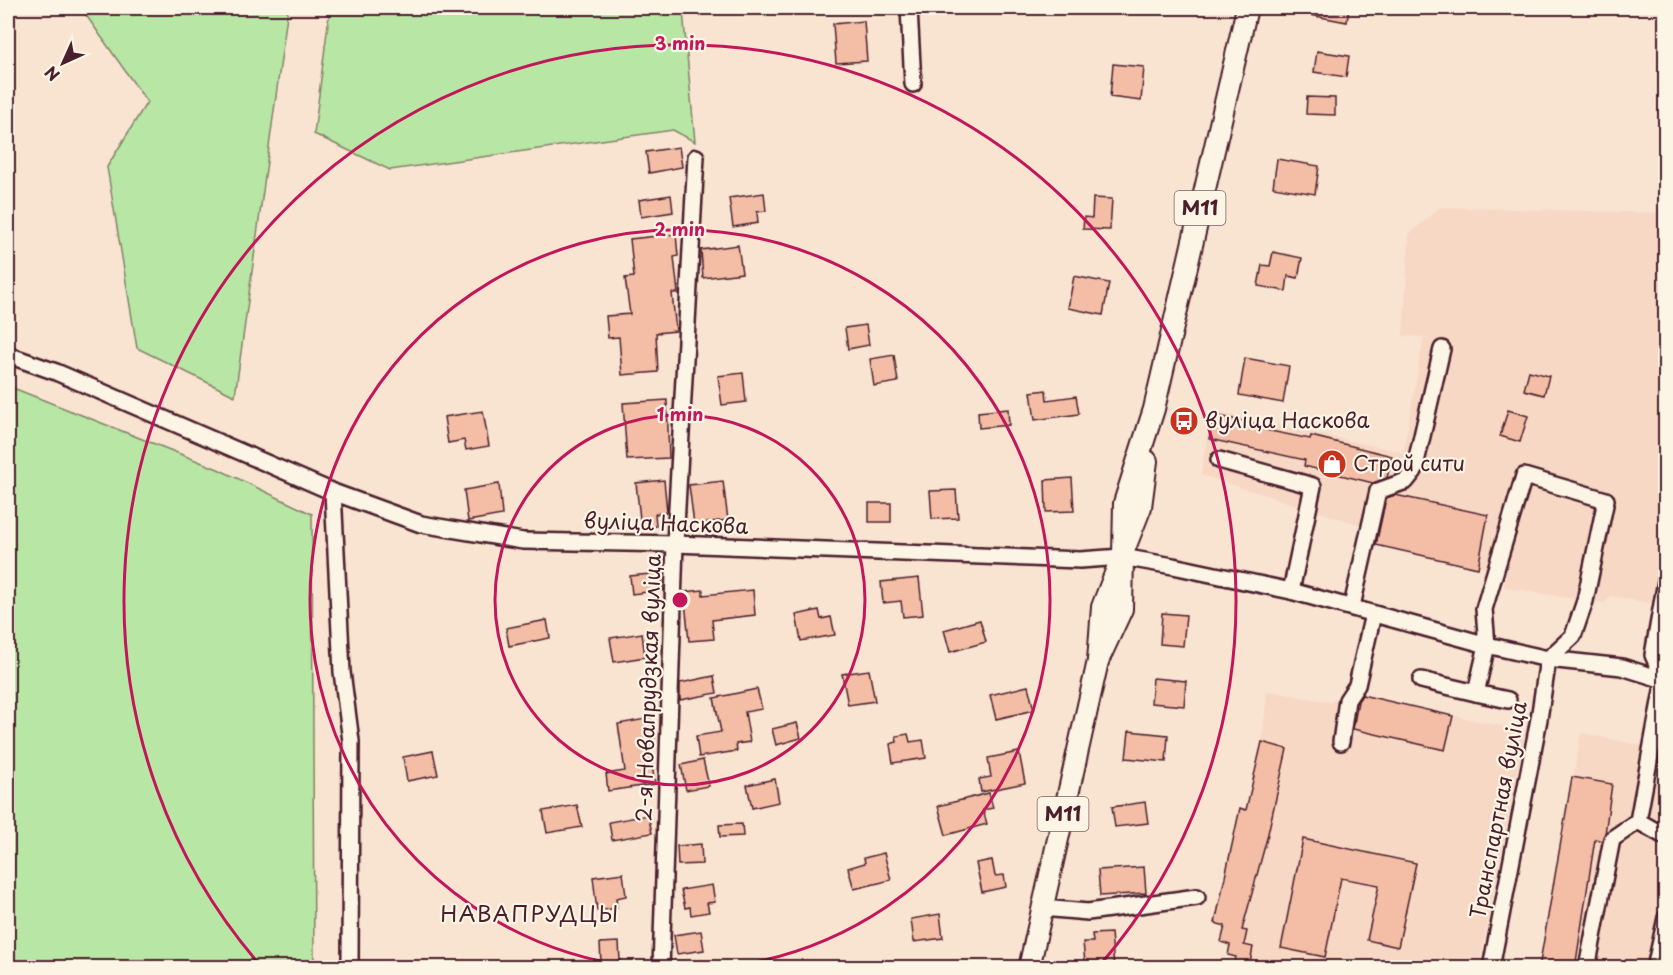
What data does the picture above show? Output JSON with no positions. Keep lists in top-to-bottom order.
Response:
{
  "streets": {
    "main road": ["М11"],
    "street": ["вуліца Наскова", "2-я Новапрудзкая вуліца", "Транспартная вуліца"]
  },
  "crossings": [
    ["М11", "вуліца Наскова"],
    ["вуліца Наскова", "2-я Новапрудзкая вуліца"],
    ["вуліца Наскова", "Транспартная вуліца"]
  ],
  "districts": ["НАВАПРУДЦЫ"],
  "places": {
    "bus stop": ["вуліца Наскова"],
    "shop": ["Строй сити"]
  },
  "north": "bottom left",
  "rings": ["3 min", "2 min", "1 min"]
}
